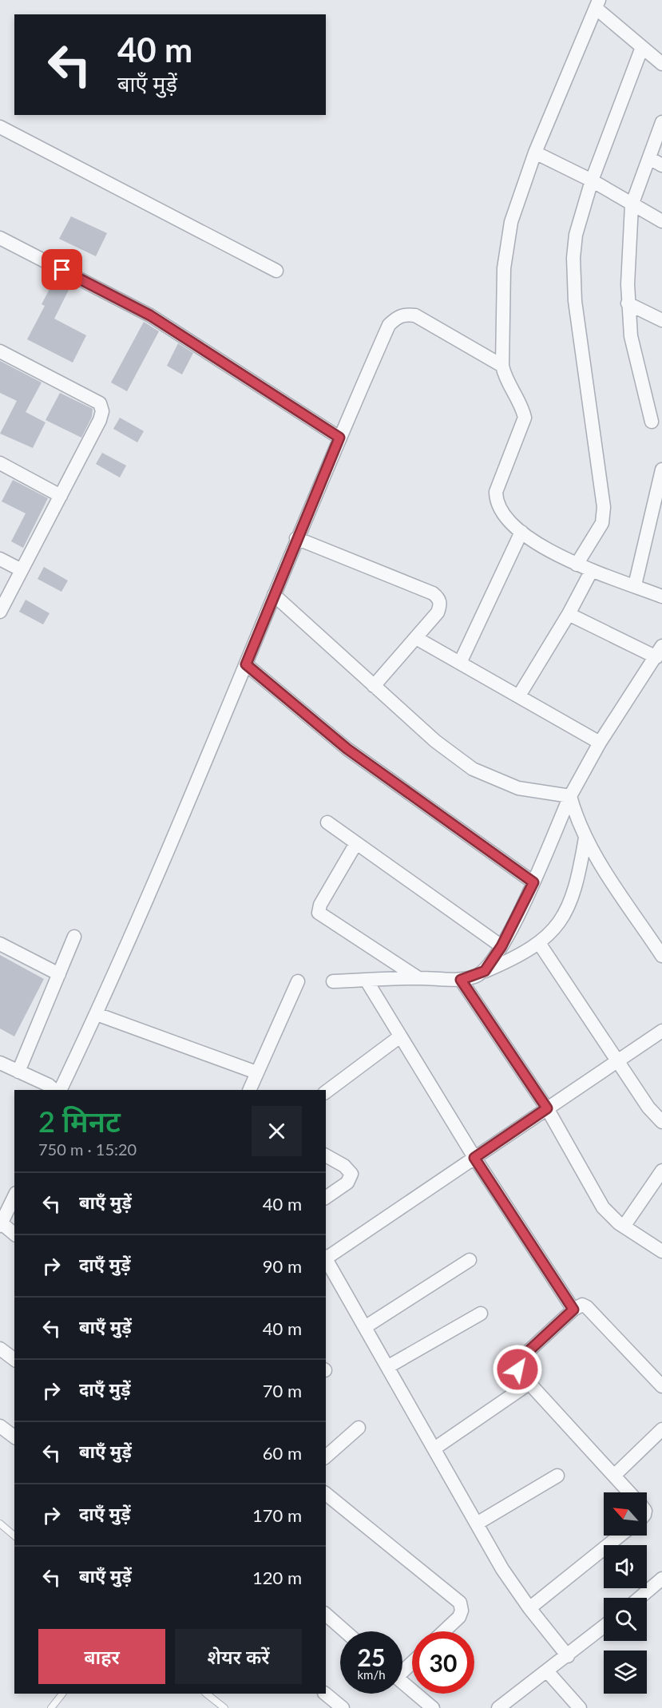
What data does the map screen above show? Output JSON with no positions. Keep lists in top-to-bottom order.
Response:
{
  "north": "top left",
  "page": {
    "turn": ["40 m", "बाएँ मुड़ें"],
    "heading": ["2 मिनट", "750 m · 15:20"],
    "list": [
      {
        "name": "बाएँ मुड़ें",
        "value": "40 m"
      },
      {
        "name": "दाएँ मुड़ें",
        "value": "90 m"
      },
      {
        "name": "बाएँ मुड़ें",
        "value": "40 m"
      },
      {
        "name": "दाएँ मुड़ें",
        "value": "70 m"
      },
      {
        "name": "बाएँ मुड़ें",
        "value": "60 m"
      },
      {
        "name": "दाएँ मुड़ें",
        "value": "170 m"
      },
      {
        "name": "बाएँ मुड़ें",
        "value": "120 m"
      }
    ],
    "buttons": ["बाहर", "शेयर करें"],
    "speed": "25 km/h",
    "limit": "30"
  }
}
